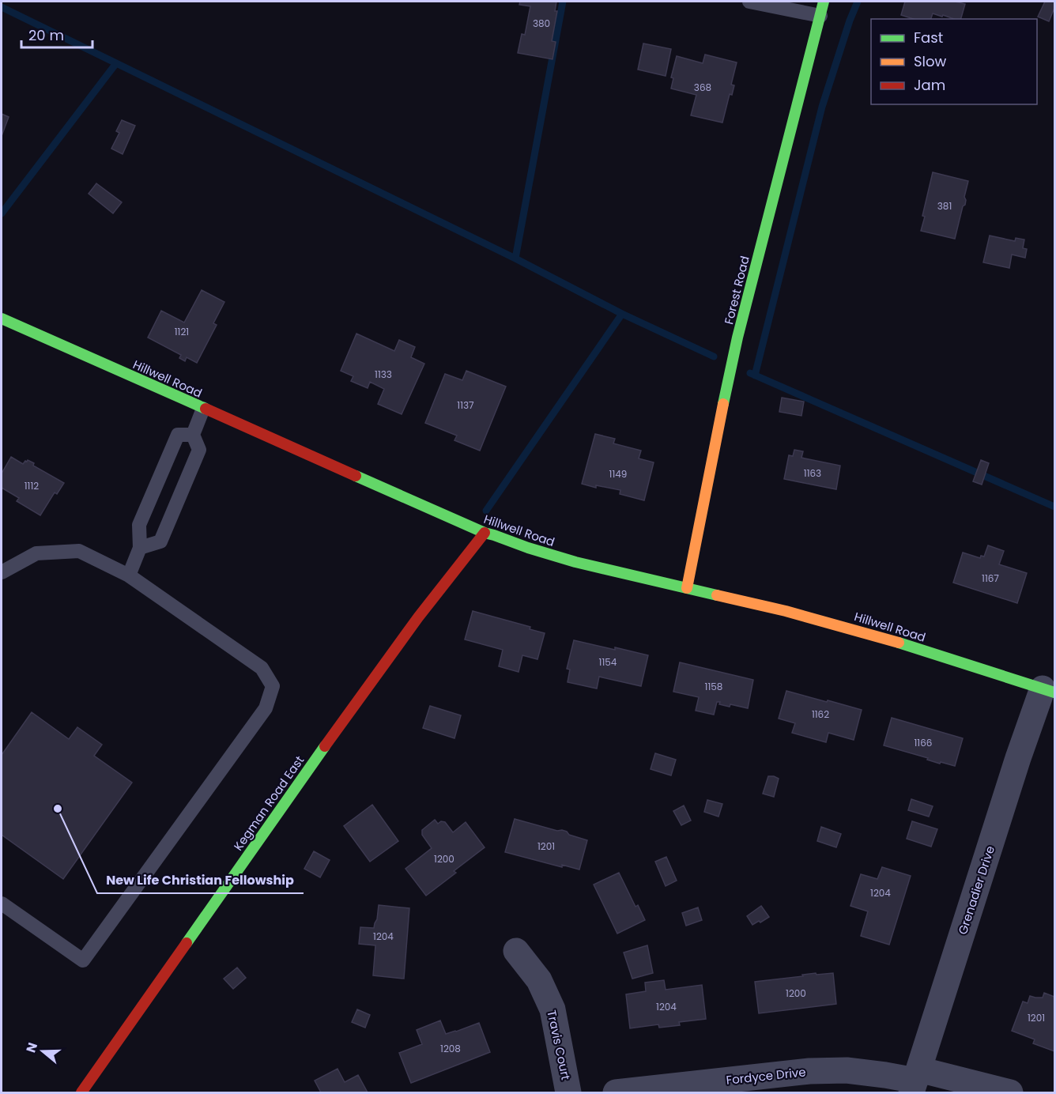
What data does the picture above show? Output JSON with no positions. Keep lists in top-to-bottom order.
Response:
{
  "streets": {
    "street": [
      "Forest Road",
      "Hillwell Road",
      "Kegman Road East",
      "Grenadier Drive",
      "Travis Court",
      "Fordyce Drive"
    ]
  },
  "crossings": [
    ["Forest Road", "Hillwell Road"],
    ["Hillwell Road", "Kegman Road East"],
    ["Hillwell Road", "Grenadier Drive"],
    ["Grenadier Drive", "Fordyce Drive"]
  ],
  "places": ["New Life Christian Fellowship"],
  "house_numbers": [
    "380",
    "368",
    "381",
    "1121",
    "1133",
    "1137",
    "1163",
    "1149",
    "1112",
    "1167",
    "1154",
    "1158",
    "1162",
    "1166",
    "1201",
    "1200",
    "1204",
    "1204",
    "1200",
    "1204",
    "1201",
    "1208"
  ],
  "legend": ["Fast", "Slow", "Jam"],
  "scale_bar": "20 m",
  "north": "left"
}
